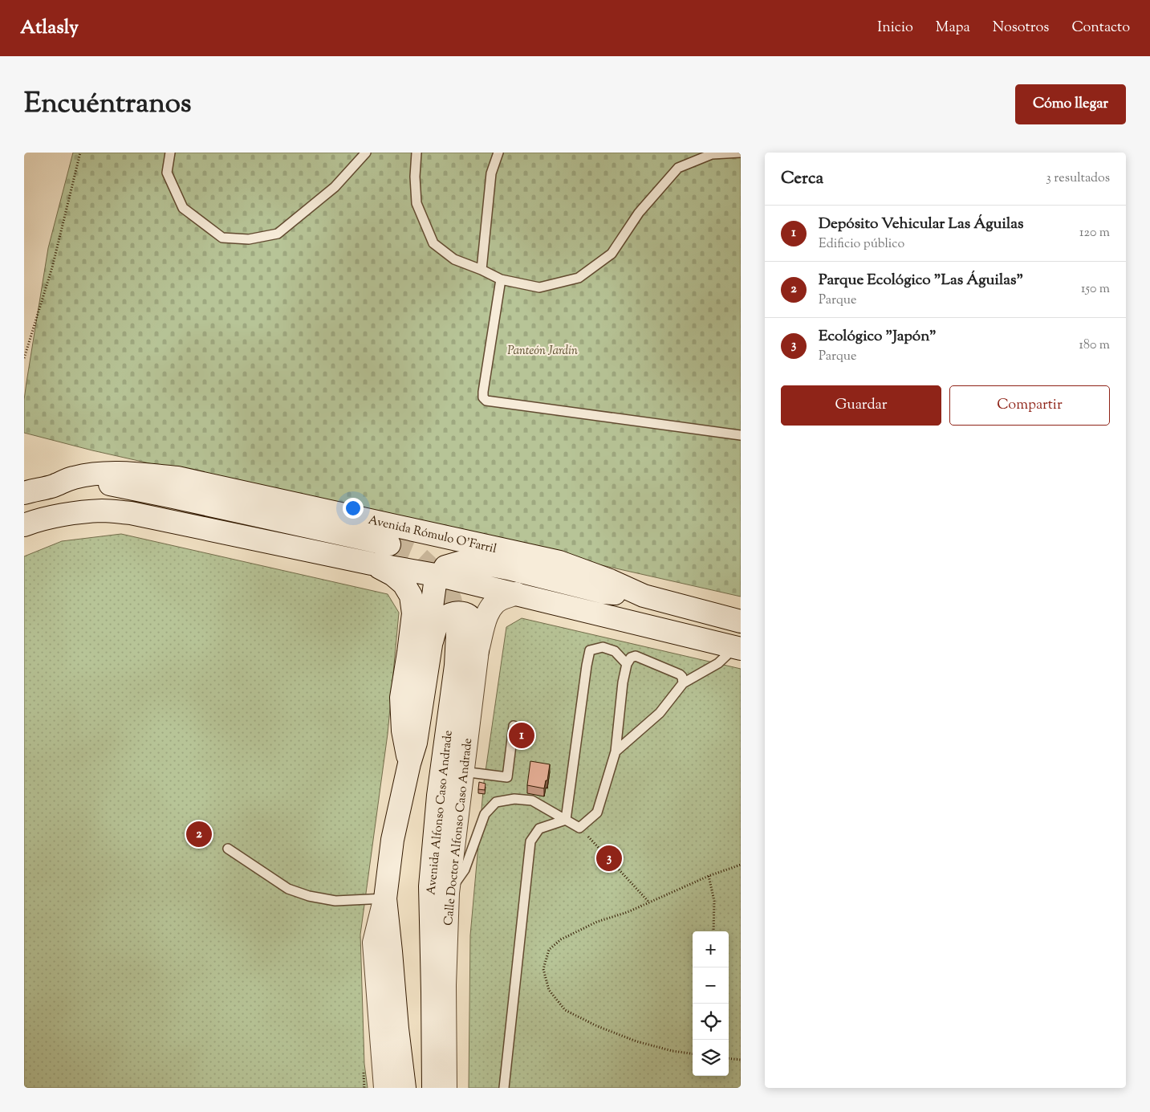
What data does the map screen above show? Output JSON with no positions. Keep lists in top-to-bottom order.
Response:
{
  "streets": {
    "main road": ["Avenida Rómulo O'Farril", "Avenida Alfonso Caso Andrade", "Calle Doctor Alfonso Caso Andrade"]
  },
  "crossings": [
    ["Avenida Alfonso Caso Andrade", "Calle Doctor Alfonso Caso Andrade"]
  ],
  "parks": ["Panteón Jardín"],
  "page": {
    "header": "Atlasly",
    "nav": [
      "Inicio",
      "Mapa",
      "Nosotros",
      "Contacto"
    ],
    "title": "Encuéntranos",
    "buttons": [
      "Cómo llegar",
      ["Guardar", "Compartir"]
    ],
    "heading": ["Cerca", "3 resultados"],
    "list": [
      {
        "mark": "1",
        "name": "Depósito Vehicular Las Águilas",
        "note": "Edificio público",
        "value": "120 m"
      },
      {
        "mark": "2",
        "name": "Parque Ecológico \"Las Águilas\"",
        "note": "Parque",
        "value": "150 m"
      },
      {
        "mark": "3",
        "name": "Ecológico \"Japón\"",
        "note": "Parque",
        "value": "180 m"
      }
    ],
    "pins": ["1", "2", "3"],
    "map_buttons": ["+", "−"]
  }
}
